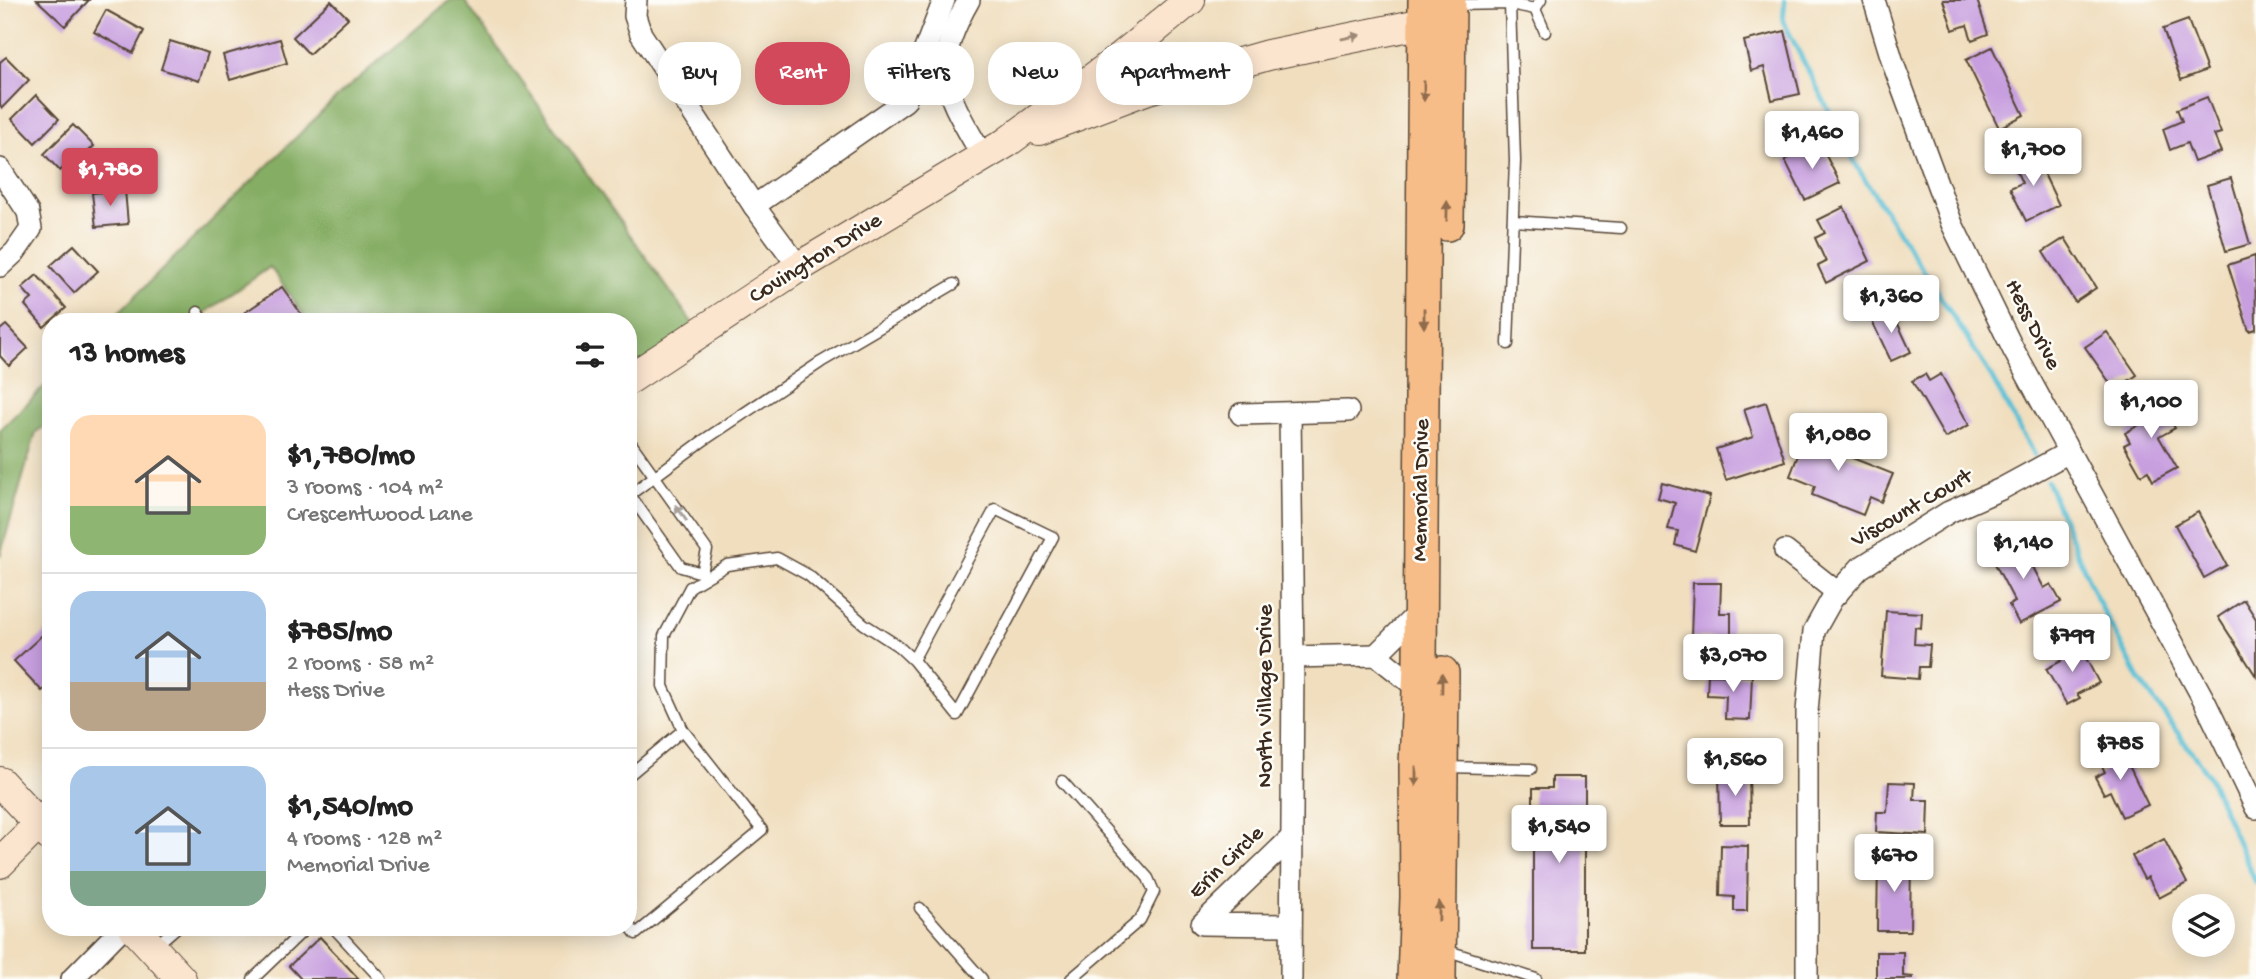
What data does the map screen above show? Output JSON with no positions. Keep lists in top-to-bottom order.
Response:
{
  "streets": {
    "main road": ["Memorial Drive"],
    "street": [
      "Covington Drive",
      "Hess Drive",
      "Viscount Court",
      "North Village Drive",
      "Erin Circle"
    ]
  },
  "crossings": [
    ["Covington Drive", "Memorial Drive"],
    ["Hess Drive", "Viscount Court"],
    ["North Village Drive", "Erin Circle"]
  ],
  "page": {
    "chip": [
      "Buy",
      "Rent",
      "Filters",
      "New",
      "Apartment"
    ],
    "price": [
      "$1,460",
      "$1,700",
      "$1,780",
      "$1,360",
      "$1,100",
      "$1,080",
      "$1,140",
      "$799",
      "$3,070",
      "$785",
      "$1,560",
      "$1,540",
      "$670"
    ],
    "heading": "13 homes",
    "list": [
      {
        "name": "$1,780/mo",
        "note": "3 rooms · 104 m² · Crescentwood Lane"
      },
      {
        "name": "$785/mo",
        "note": "2 rooms · 58 m² · Hess Drive"
      },
      {
        "name": "$1,540/mo",
        "note": "4 rooms · 128 m² · Memorial Drive"
      }
    ]
  }
}
